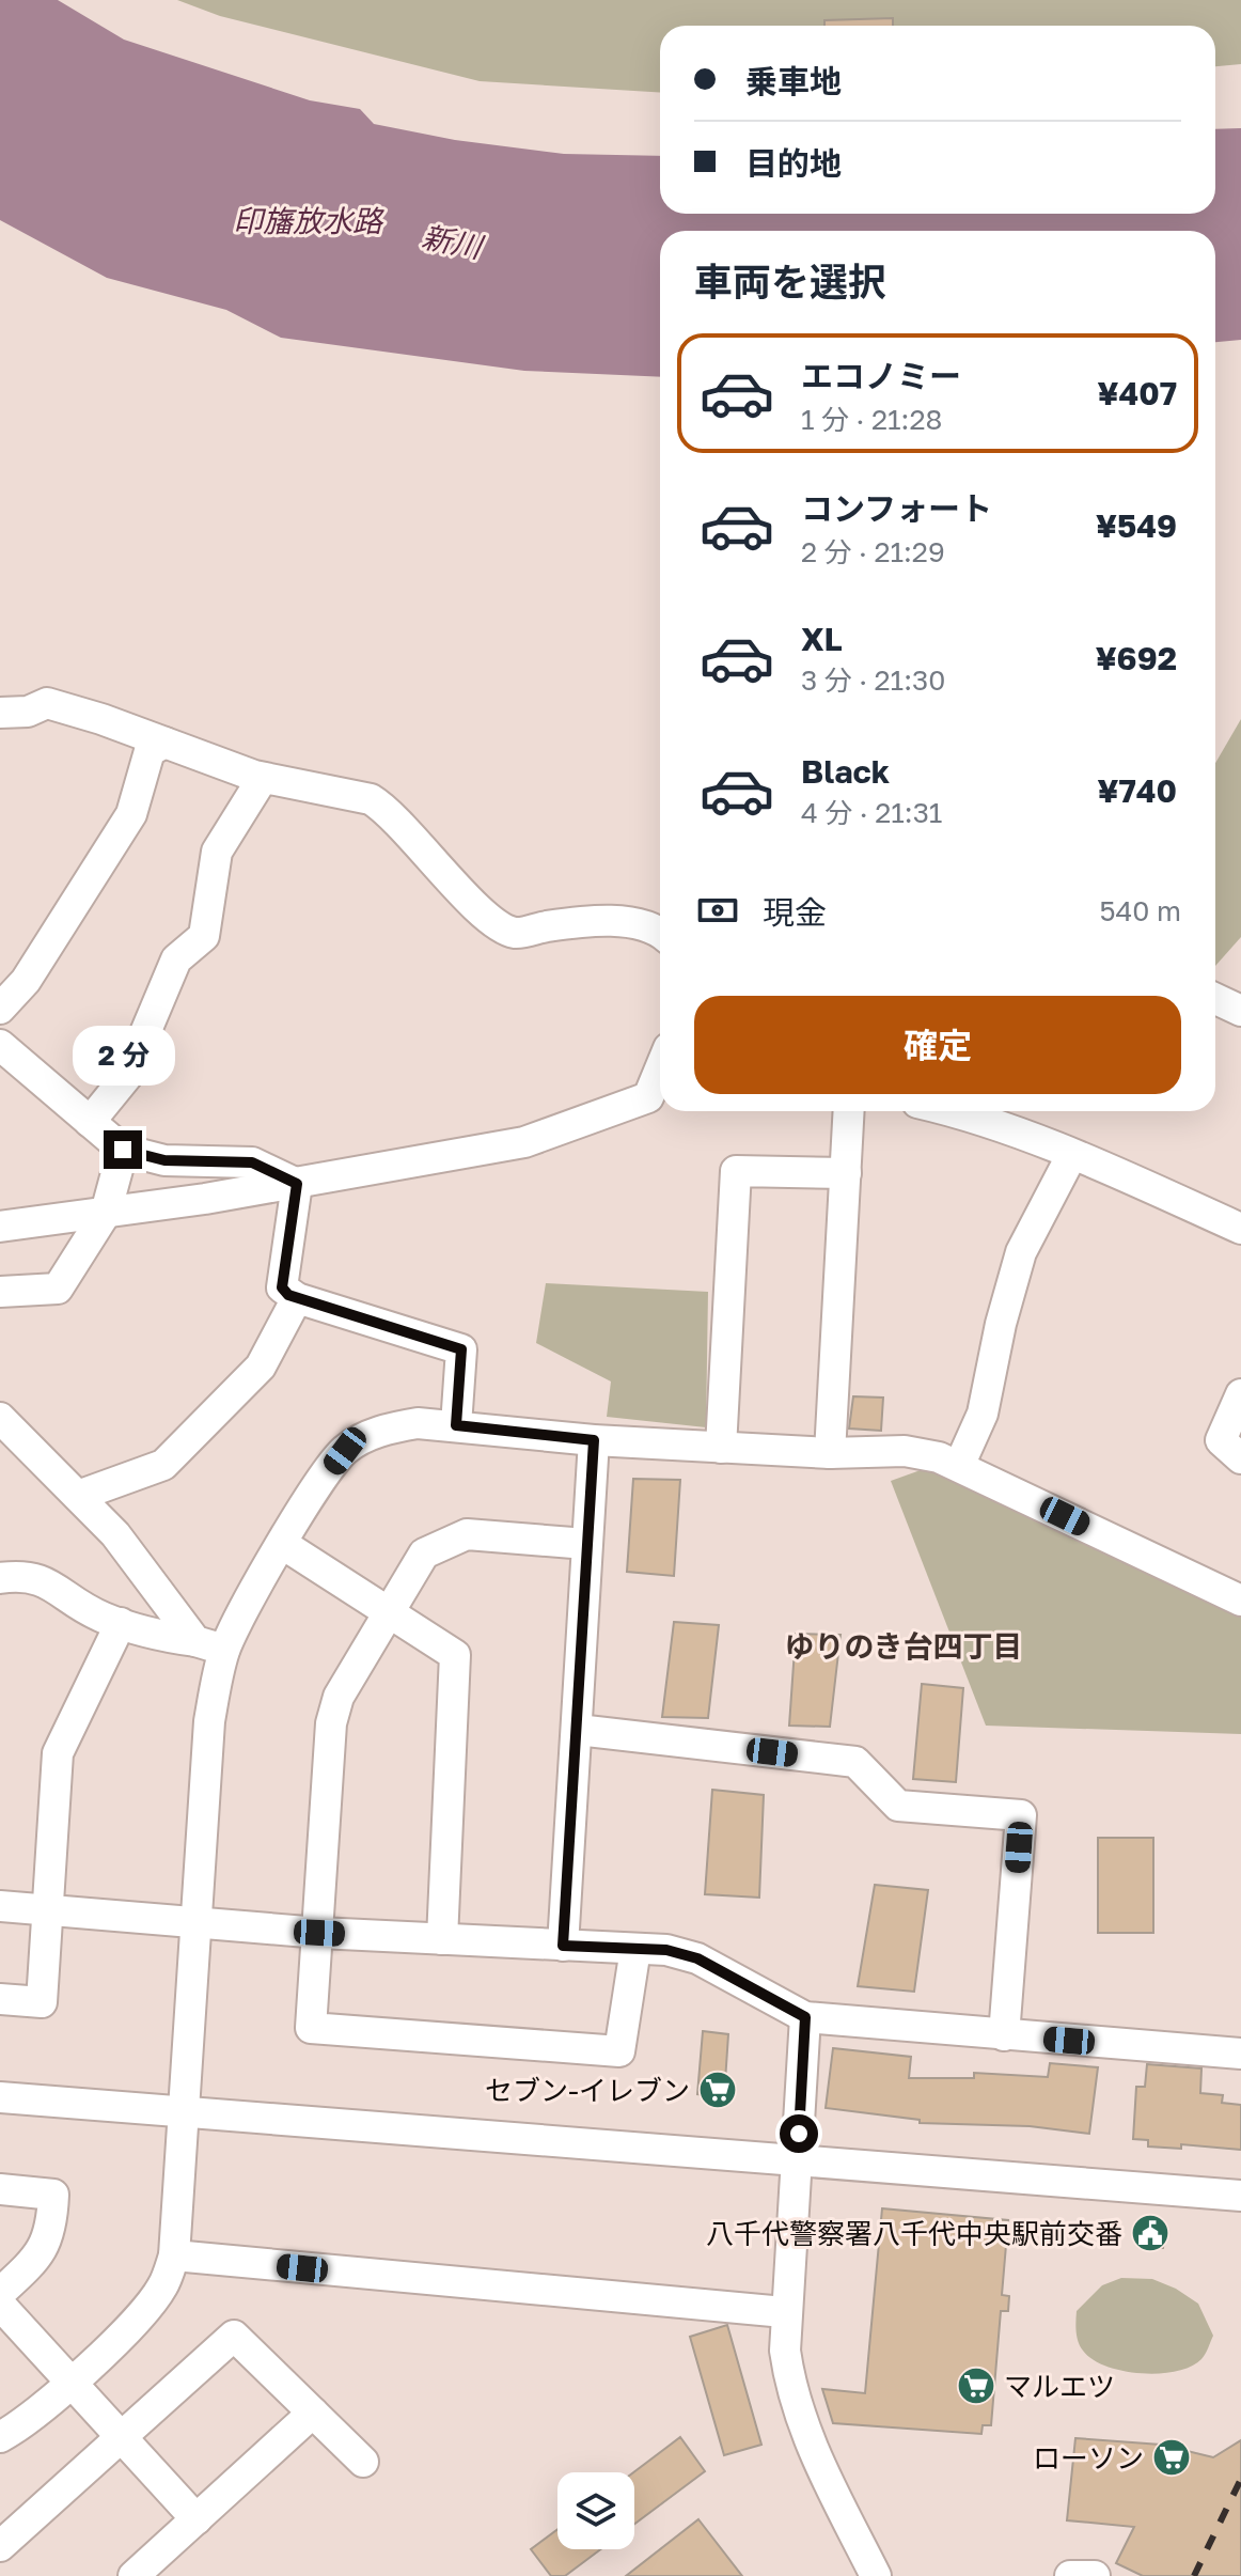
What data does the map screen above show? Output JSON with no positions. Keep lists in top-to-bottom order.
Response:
{
  "districts": ["ゆりのき台四丁目"],
  "water": ["印旛放水路", "新川"],
  "places": {
    "supermarket": ["セブン-イレブン", "マルエツ", "ローソン"],
    "public building": ["八千代警察署八千代中央駅前交番"]
  },
  "page": {
    "banner": ["乗車地", "目的地"],
    "heading": "車両を選択",
    "list": [
      {
        "name": "エコノミー",
        "note": "1 分 · 21:28",
        "value": "¥407"
      },
      {
        "name": "コンフォート",
        "note": "2 分 · 21:29",
        "value": "¥549"
      },
      {
        "name": "XL",
        "note": "3 分 · 21:30",
        "value": "¥692"
      },
      {
        "name": "Black",
        "note": "4 分 · 21:31",
        "value": "¥740"
      }
    ],
    "pay": ["現金", "540 m"],
    "buttons": "確定",
    "bubble": "2 分"
  }
}
